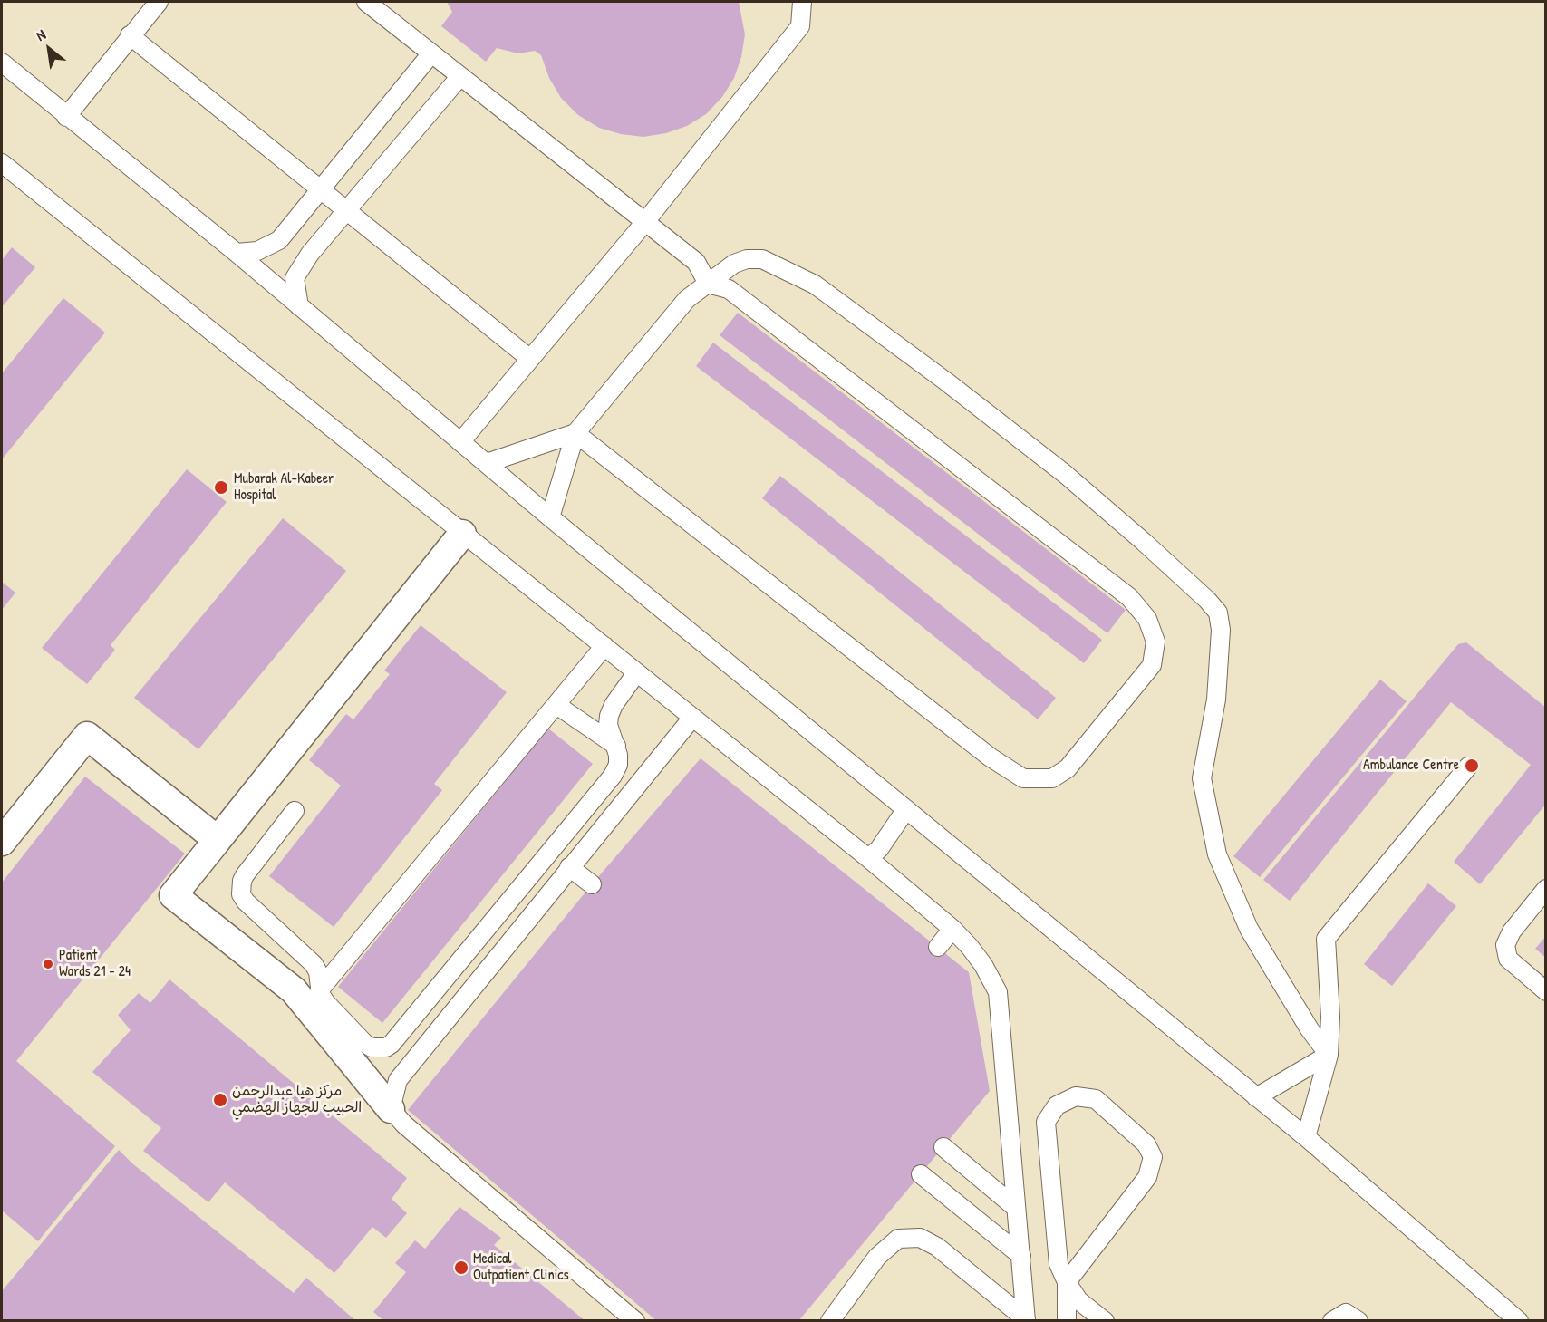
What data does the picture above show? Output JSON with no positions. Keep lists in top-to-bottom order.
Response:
{
  "places": [
    "Mubarak Al-Kabeer Hospital",
    "Ambulance Centre",
    "Patient Wards 21 - 24",
    "مركز هيا عبدالرحمن الحبيب للجهاز الهضمي",
    "Medical Outpatient Clinics"
  ],
  "north": "top left"
}
